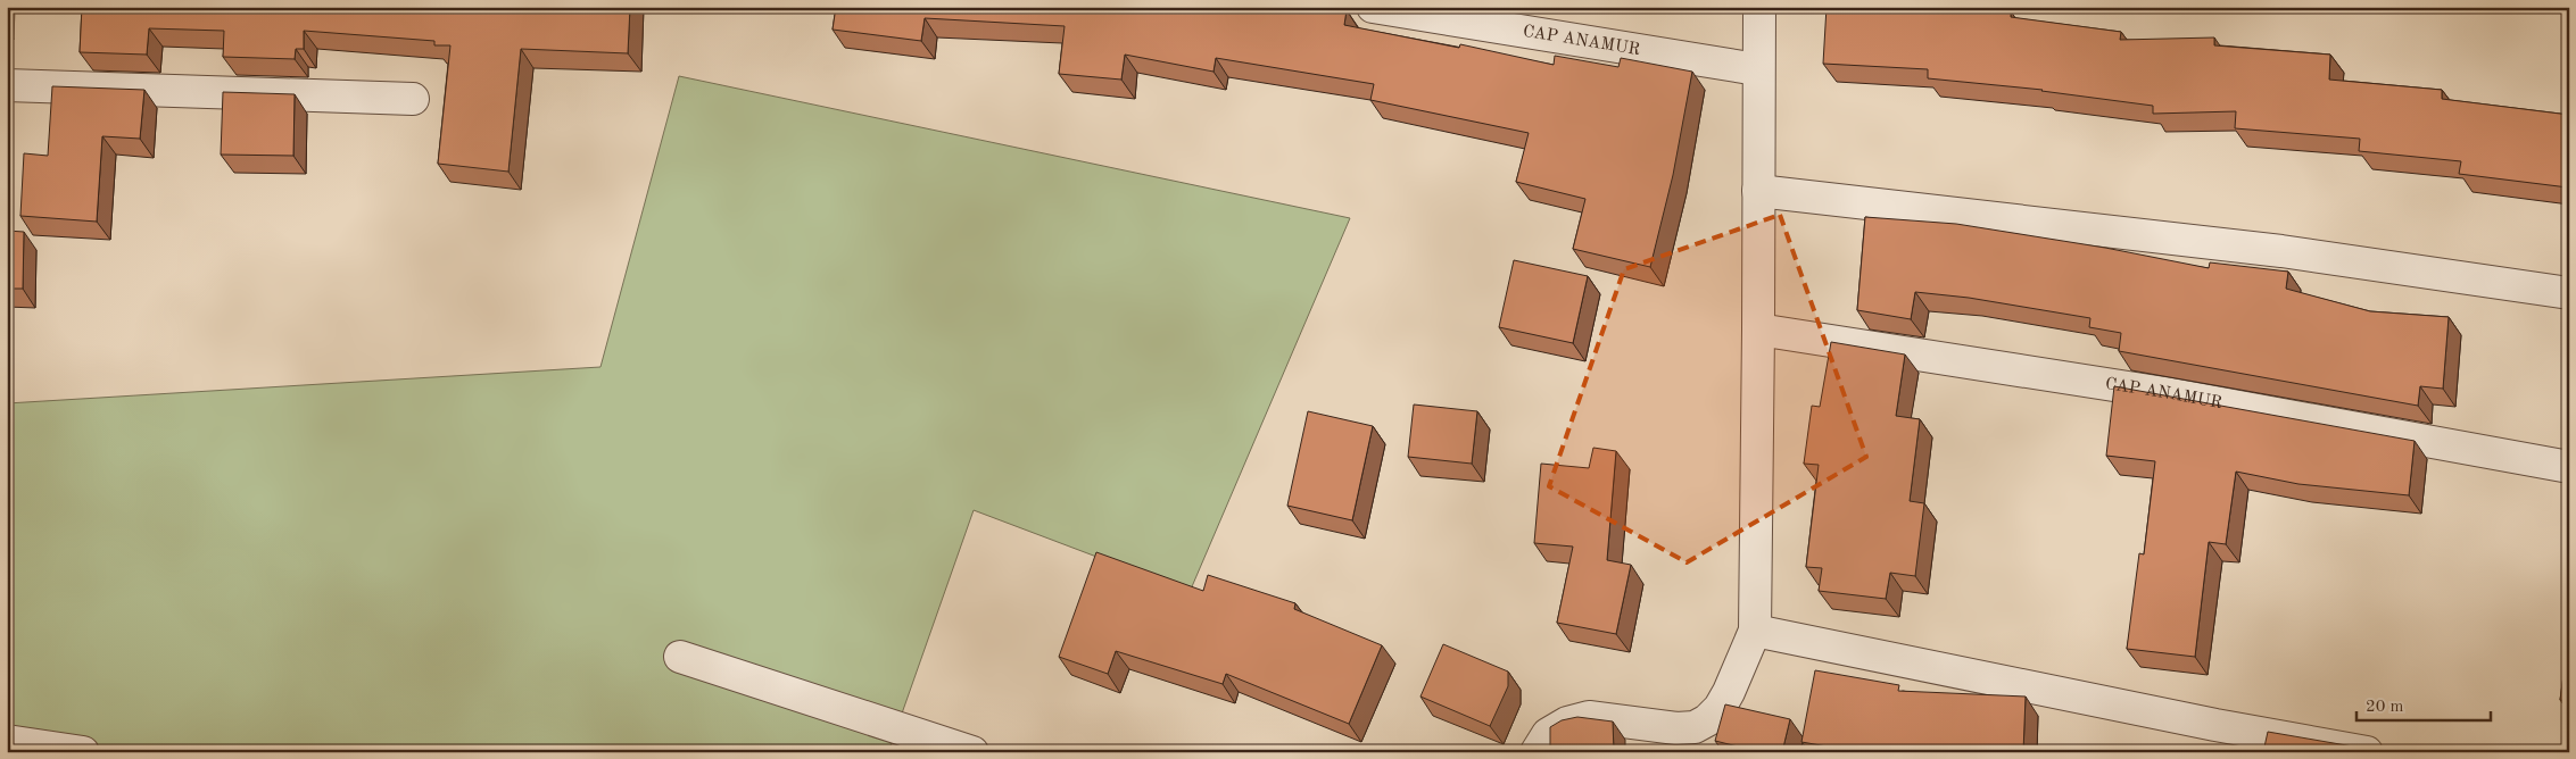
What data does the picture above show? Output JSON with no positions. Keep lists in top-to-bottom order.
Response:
{
  "streets": {
    "street": ["CAP ANAMUR"]
  },
  "scale_bar": "20 m"
}
